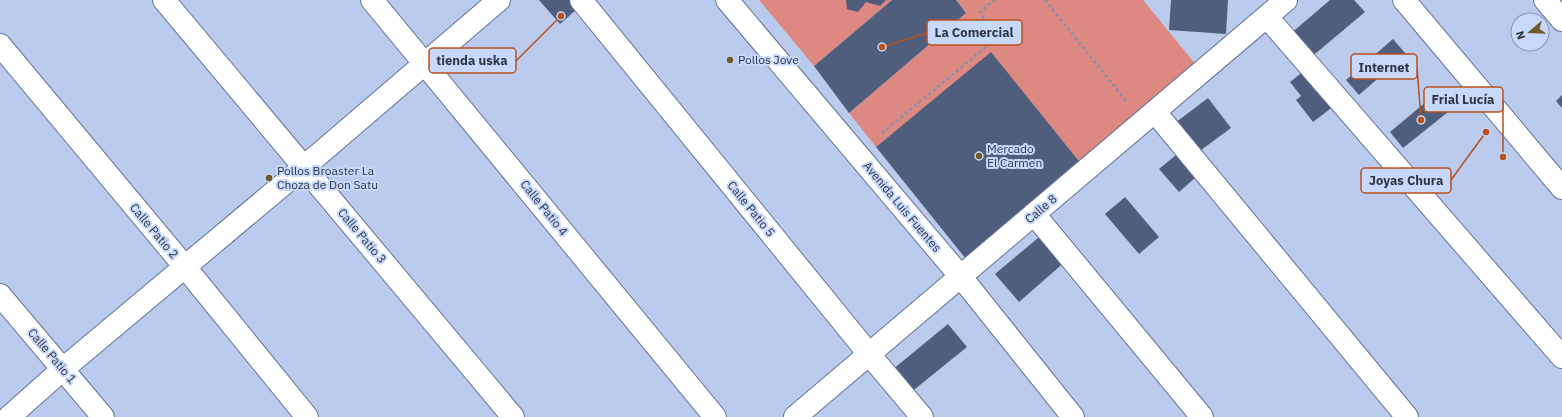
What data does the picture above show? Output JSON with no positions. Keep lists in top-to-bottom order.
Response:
{
  "streets": {
    "street": [
      "Avenida Luis Fuentes",
      "Calle Patio 4",
      "Calle Patio 5",
      "Calle 8",
      "Calle Patio 2",
      "Calle Patio 3",
      "Calle Patio 1"
    ]
  },
  "crossings": [
    ["Avenida Luis Fuentes", "Calle 8"],
    ["Calle Patio 5", "Calle 8"]
  ],
  "places": [
    "tienda uska",
    "La Comercial",
    "Pollos Jove",
    "Internet",
    "Joyas Chura",
    "Mercado El Carmen",
    "Frial Lucía",
    "Pollos Broaster La Choza de Don Satu"
  ],
  "north": "left"
}
